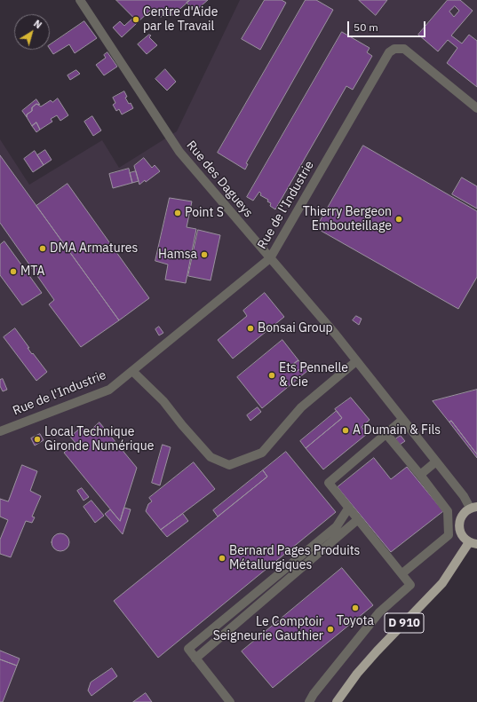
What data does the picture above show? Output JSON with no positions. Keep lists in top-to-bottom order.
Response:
{
  "streets": {
    "main road": ["D 910"],
    "street": ["Rue des Dagueys", "Rue de l'Industrie"]
  },
  "crossings": [
    ["Rue des Dagueys", "Rue de l'Industrie"]
  ],
  "places": [
    "Centre d'Aide par le Travail",
    "Point S",
    "Thierry Bergeon Embouteillage",
    "DMA Armatures",
    "Hamsa",
    "MTA",
    "Bonsai Group",
    "Ets Pennelle & Cie",
    "A Dumain & Fils",
    "Local Technique Gironde Numérique",
    "Bernard Pages Produits Métallurgiques",
    "Toyota",
    "Le Comptoir Seigneurie Gauthier"
  ],
  "scale_bar": "50 m",
  "north": "top right"
}
